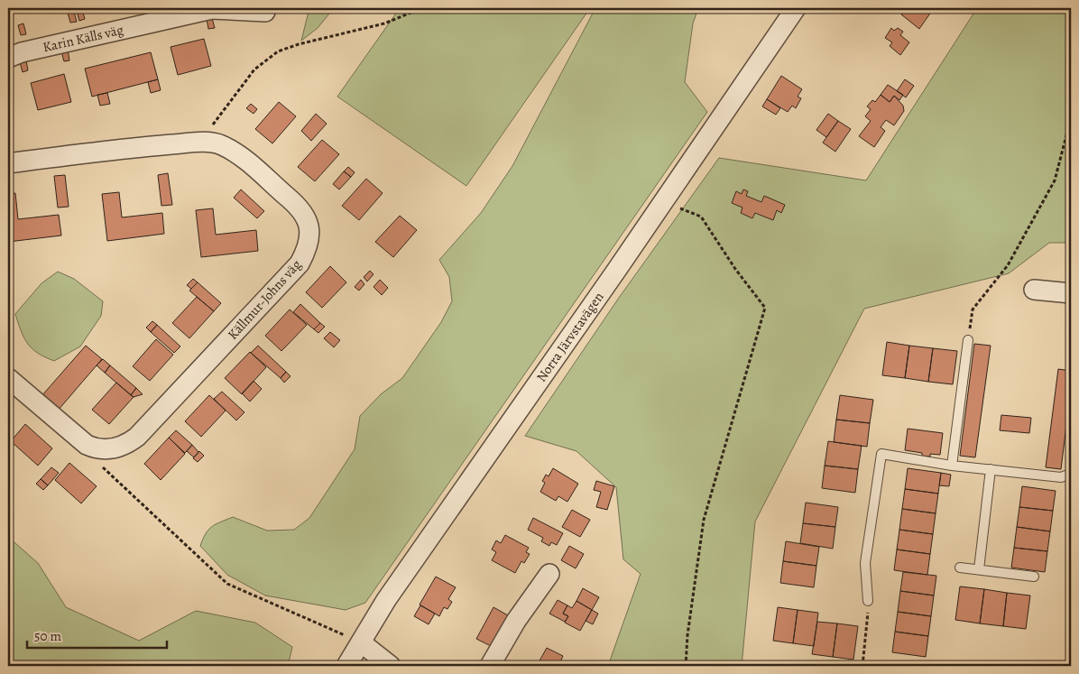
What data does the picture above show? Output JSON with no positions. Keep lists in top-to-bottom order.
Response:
{
  "streets": {
    "street": ["Karin Källs väg", "Källmur-Johns väg", "Norra Järvstavägen"]
  },
  "scale_bar": "50 m"
}
